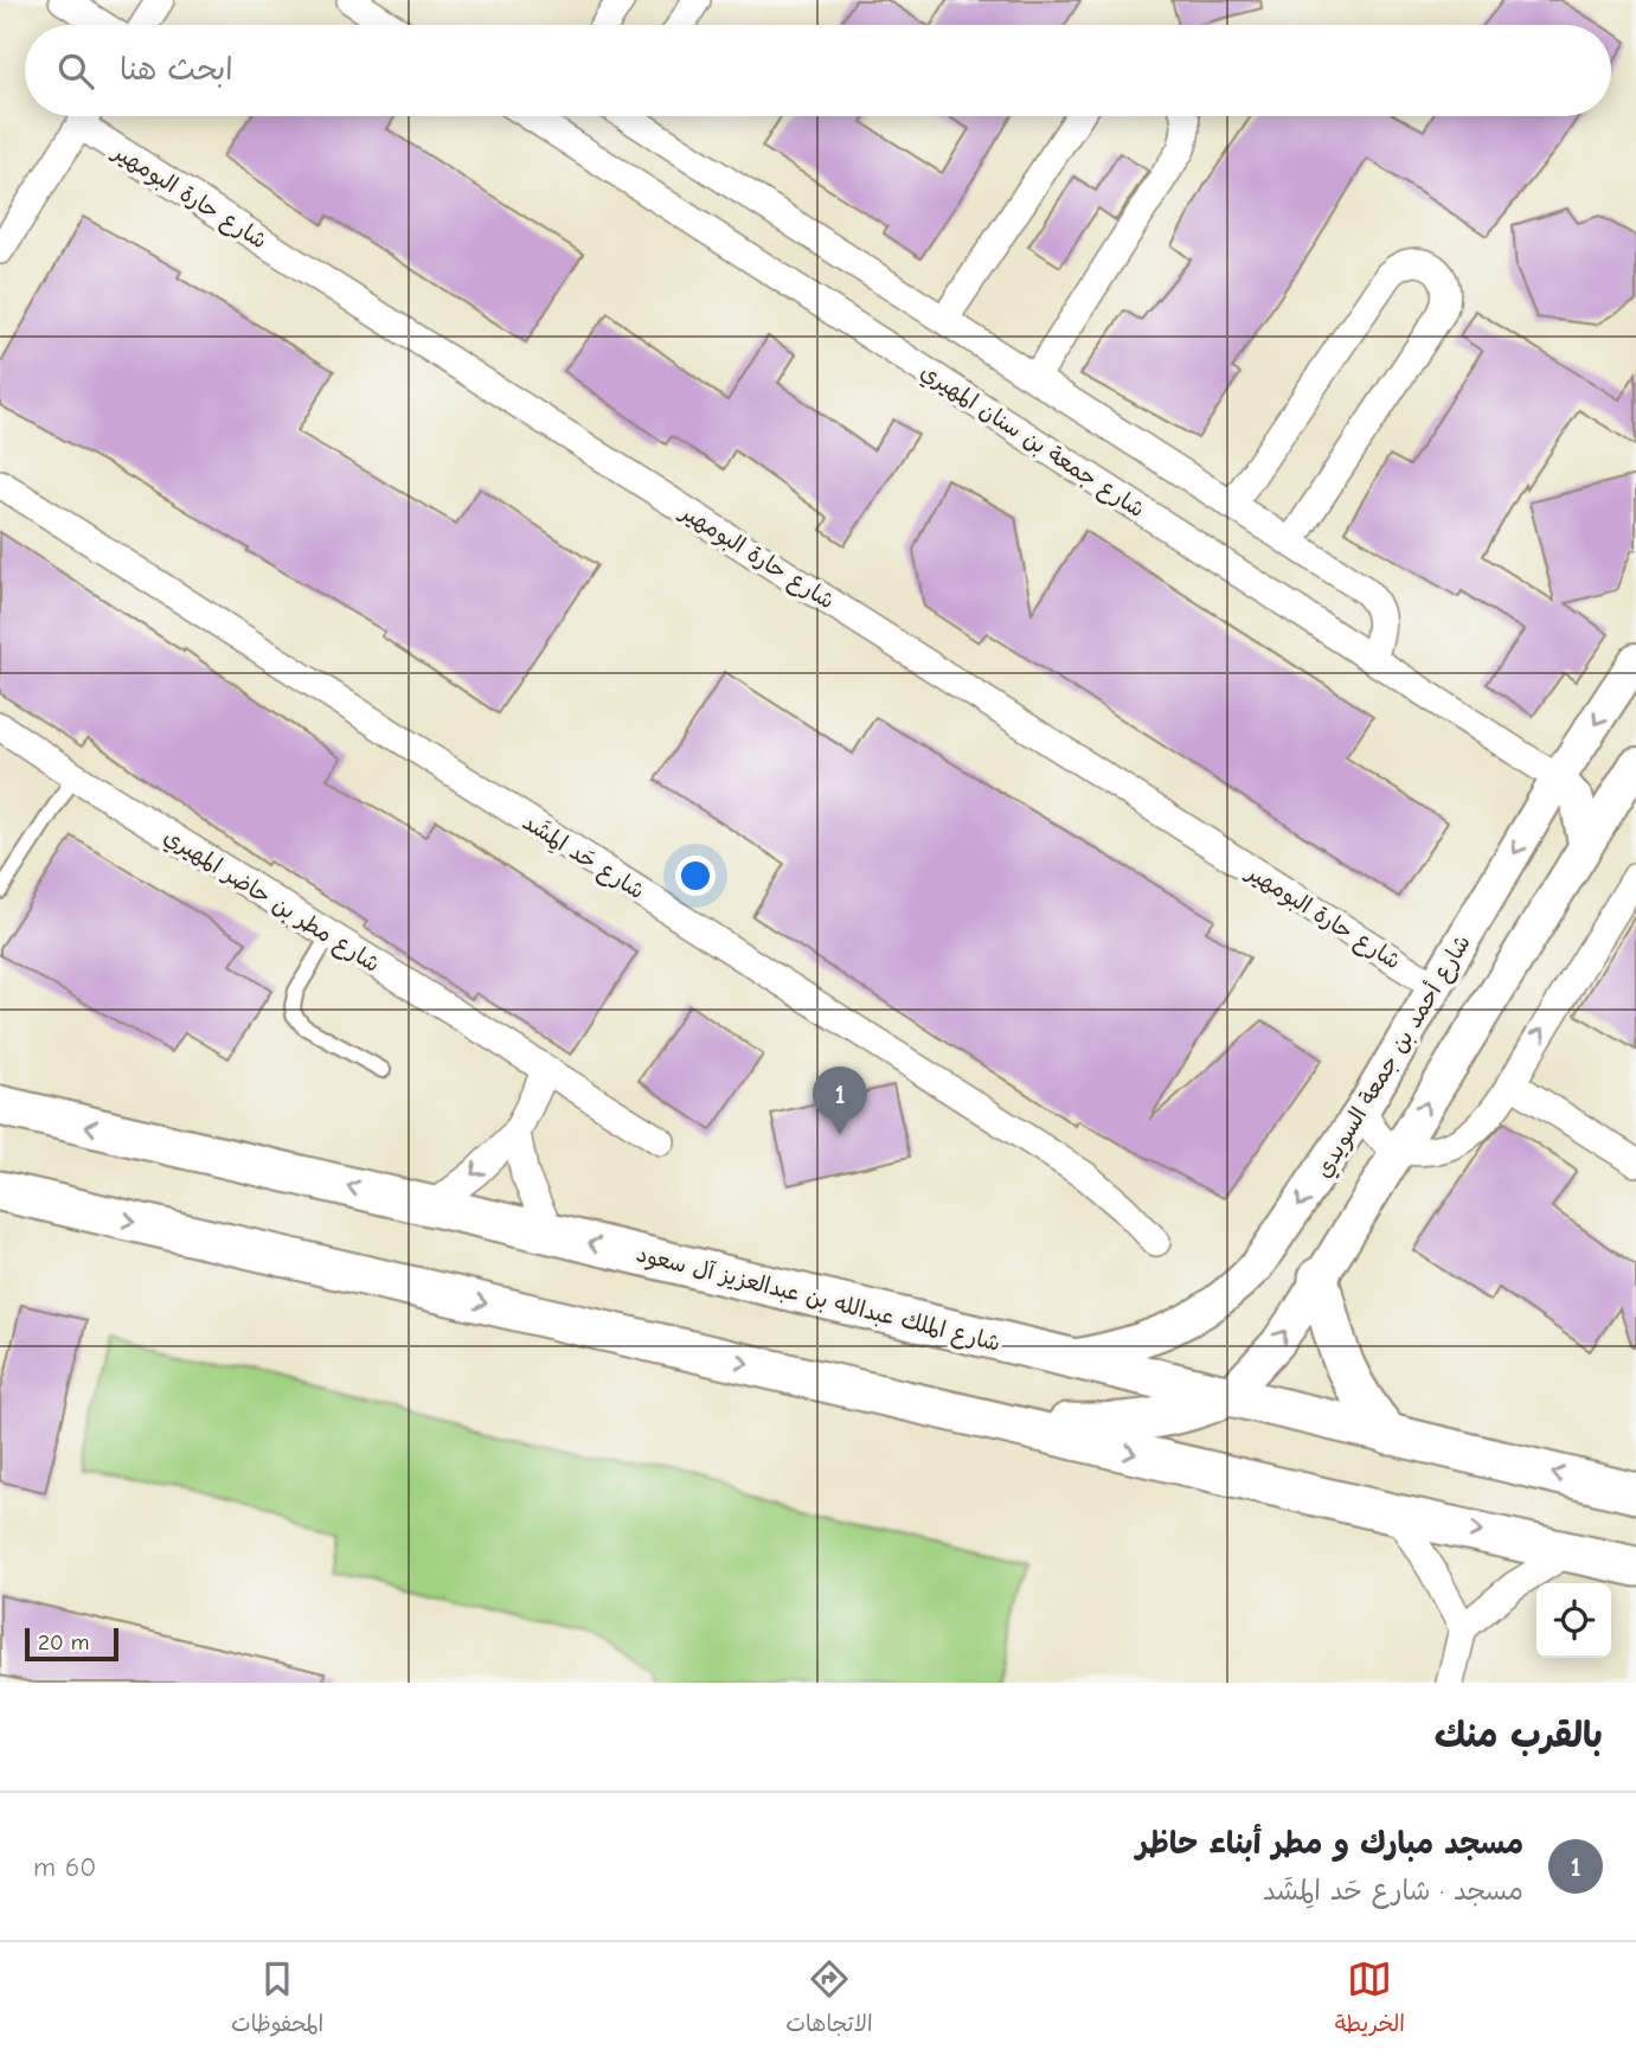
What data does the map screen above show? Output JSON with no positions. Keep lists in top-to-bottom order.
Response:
{
  "streets": {
    "main road": ["شارع الملك عبدالله بن عبدالعزيز آل سعود"],
    "street": [
      "شارع حارة البومهير",
      "شارع جمعة بن سنان المهيري",
      "شارع حَد المِشَد",
      "شارع مطر بن حاضر المهيري",
      "شارع أحمد بن جمعة السويدي"
    ]
  },
  "crossings": [
    ["شارع حارة البومهير", "شارع أحمد بن جمعة السويدي"],
    ["شارع جمعة بن سنان المهيري", "شارع أحمد بن جمعة السويدي"],
    ["شارع أحمد بن جمعة السويدي", "شارع الملك عبدالله بن عبدالعزيز آل سعود"]
  ],
  "scale_bar": "20 m",
  "page": {
    "search": "ابحث هنا",
    "pins": "1",
    "scale": "20 m",
    "heading": "بالقرب منك",
    "list": [
      {
        "mark": "1",
        "name": "مسجد مبارك و مطر أبناء حاظر",
        "note": "مسجد · شارع حَد المِشَد",
        "value": "60 m"
      }
    ],
    "nav": ["الخريطة", "الاتجاهات", "المحفوظات"]
  }
}
